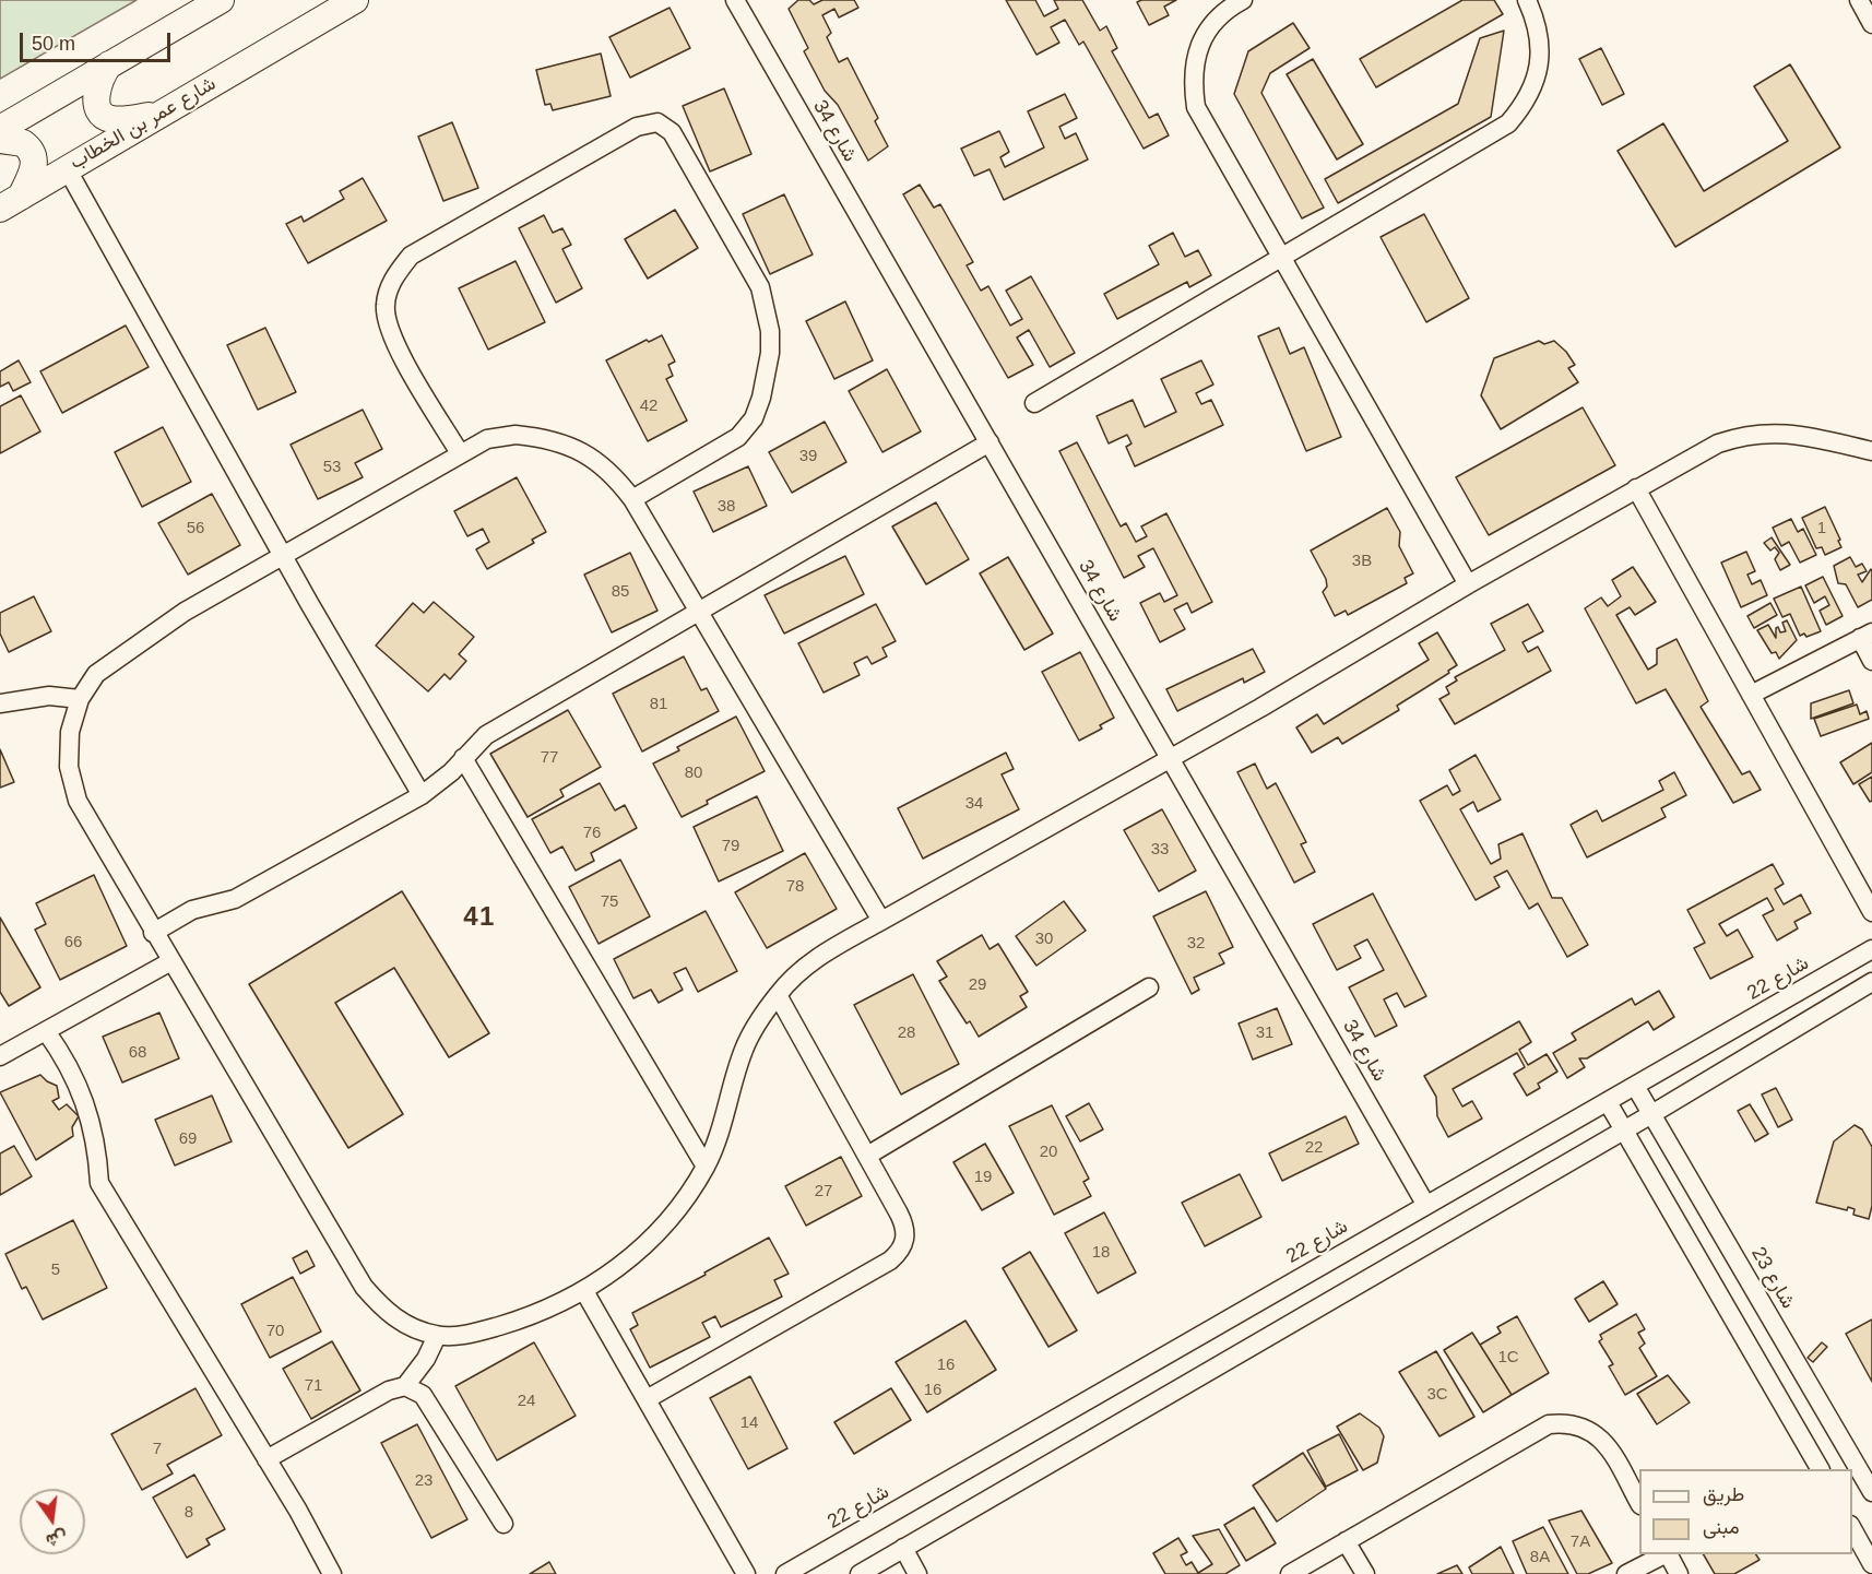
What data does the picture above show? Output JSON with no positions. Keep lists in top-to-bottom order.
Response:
{
  "streets": {
    "street": [
      "شارع عمر بن الخطاب",
      "شارع 34",
      "شارع 22",
      "شارع 23"
    ]
  },
  "crossings": [
    ["شارع 34", "شارع 22"],
    ["شارع 22", "شارع 23"]
  ],
  "districts": ["41"],
  "house_numbers": [
    "42",
    "39",
    "53",
    "38",
    "56",
    "1",
    "3B",
    "85",
    "81",
    "77",
    "80",
    "34",
    "76",
    "79",
    "33",
    "78",
    "75",
    "30",
    "66",
    "32",
    "29",
    "28",
    "31",
    "68",
    "69",
    "22",
    "20",
    "19",
    "27",
    "18",
    "5",
    "70",
    "1C",
    "16",
    "71",
    "16",
    "3C",
    "24",
    "14",
    "7",
    "23",
    "8",
    "7A",
    "8A"
  ],
  "legend": ["طريق", "مبنى"],
  "scale_bar": "50 m",
  "north": "bottom"
}
